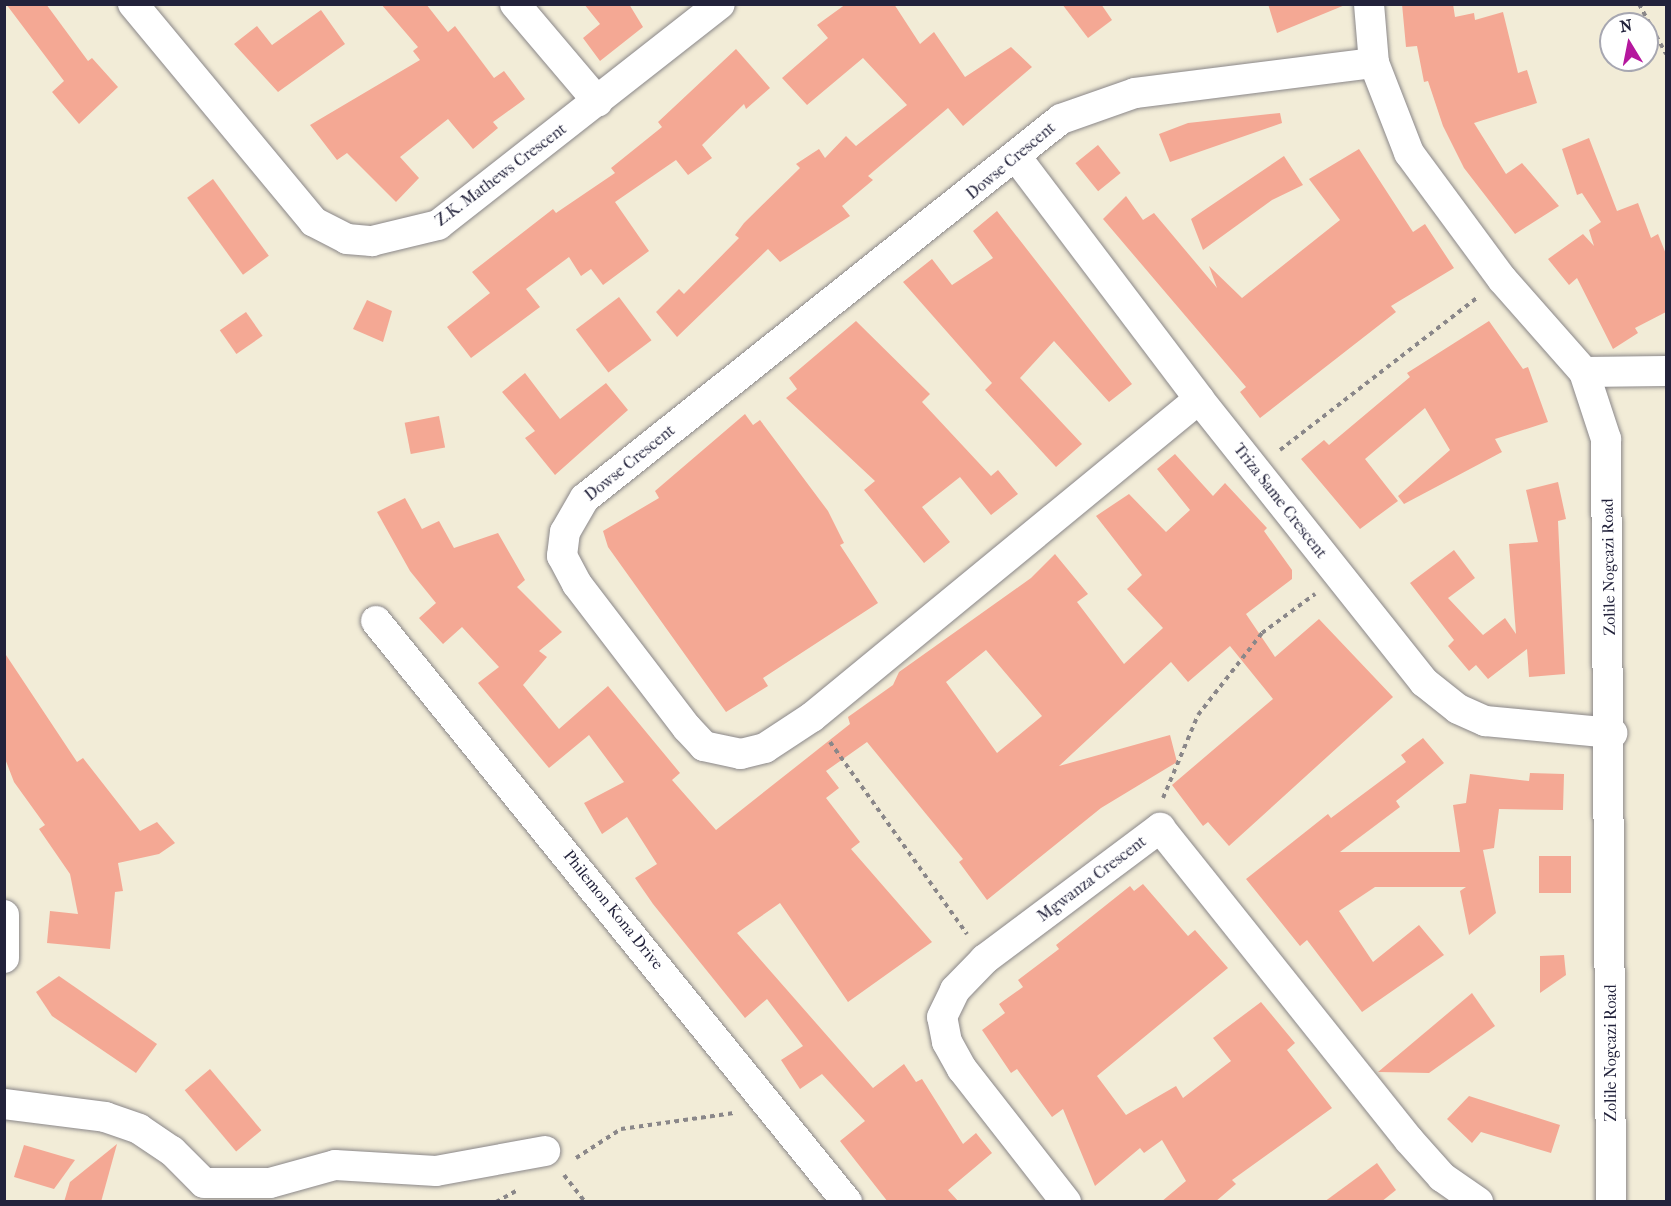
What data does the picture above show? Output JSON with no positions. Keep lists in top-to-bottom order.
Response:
{
  "streets": {
    "street": [
      "Dowse Crescent",
      "Z.K. Mathews Crescent",
      "Triza Same Crescent",
      "Zolile Nogcazi Road",
      "Mgwanza Crescent",
      "Philemon Kona Drive"
    ]
  },
  "crossings": [
    ["Dowse Crescent", "Triza Same Crescent"],
    ["Dowse Crescent", "Zolile Nogcazi Road"],
    ["Triza Same Crescent", "Zolile Nogcazi Road"]
  ],
  "north": "top"
}
